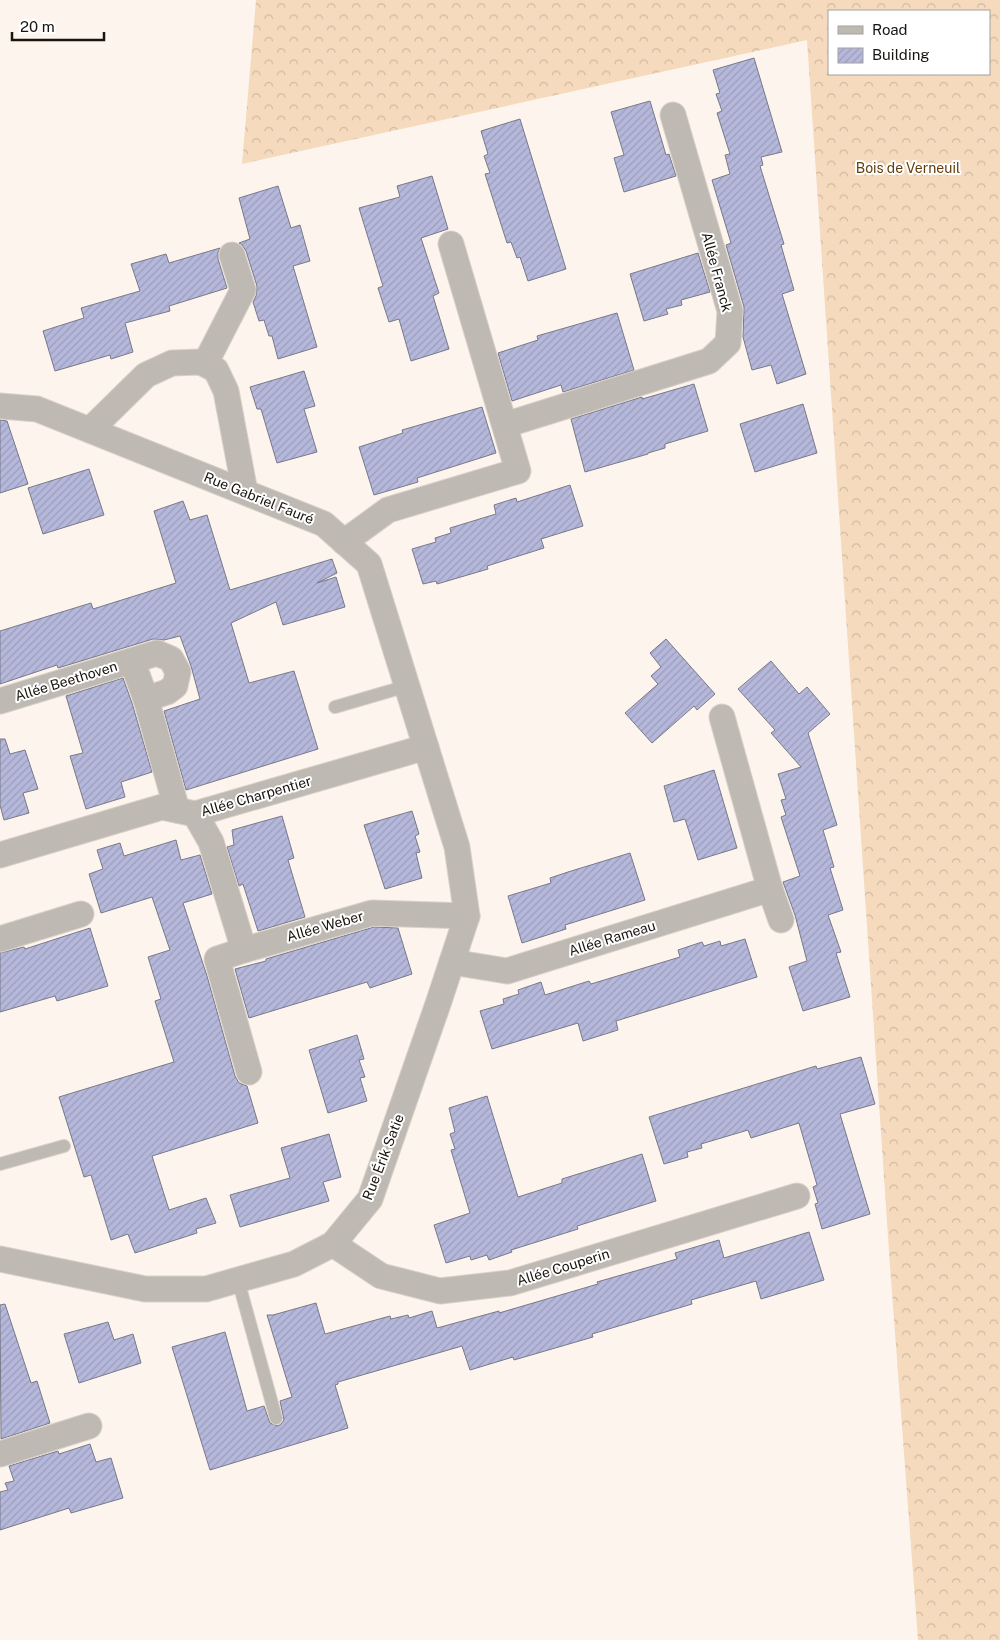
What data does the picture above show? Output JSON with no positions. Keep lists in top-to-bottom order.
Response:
{
  "streets": {
    "street": [
      "Allée Franck",
      "Rue Gabriel Fauré",
      "Allée Beethoven",
      "Allée Charpentier",
      "Allée Weber",
      "Allée Rameau",
      "Rue Érik Satie",
      "Allée Couperin"
    ]
  },
  "crossings": [
    ["Rue Gabriel Fauré", "Allée Charpentier"],
    ["Rue Gabriel Fauré", "Rue Érik Satie"],
    ["Allée Beethoven", "Allée Charpentier"],
    ["Allée Weber", "Rue Érik Satie"],
    ["Allée Rameau", "Rue Érik Satie"],
    ["Rue Érik Satie", "Allée Couperin"]
  ],
  "parks": ["Bois de Verneuil"],
  "legend": ["Road", "Building"],
  "scale_bar": "20 m"
}
